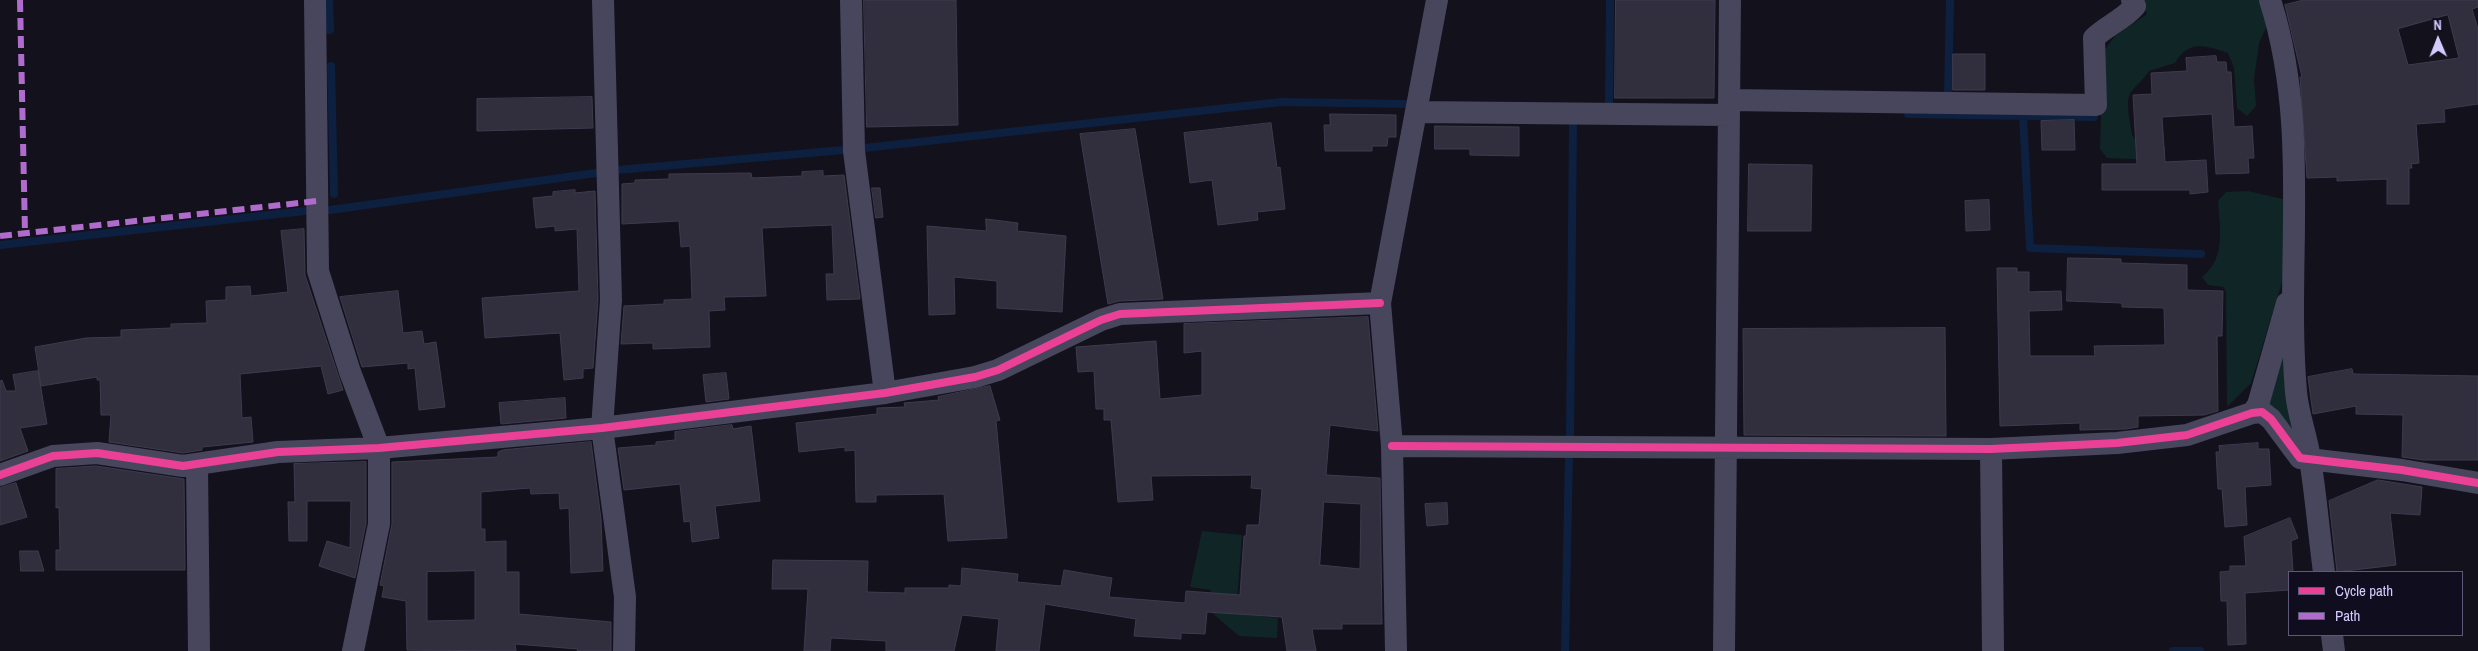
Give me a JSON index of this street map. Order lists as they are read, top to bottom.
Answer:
{
  "legend": ["Cycle path", "Path"],
  "north": "top"
}
